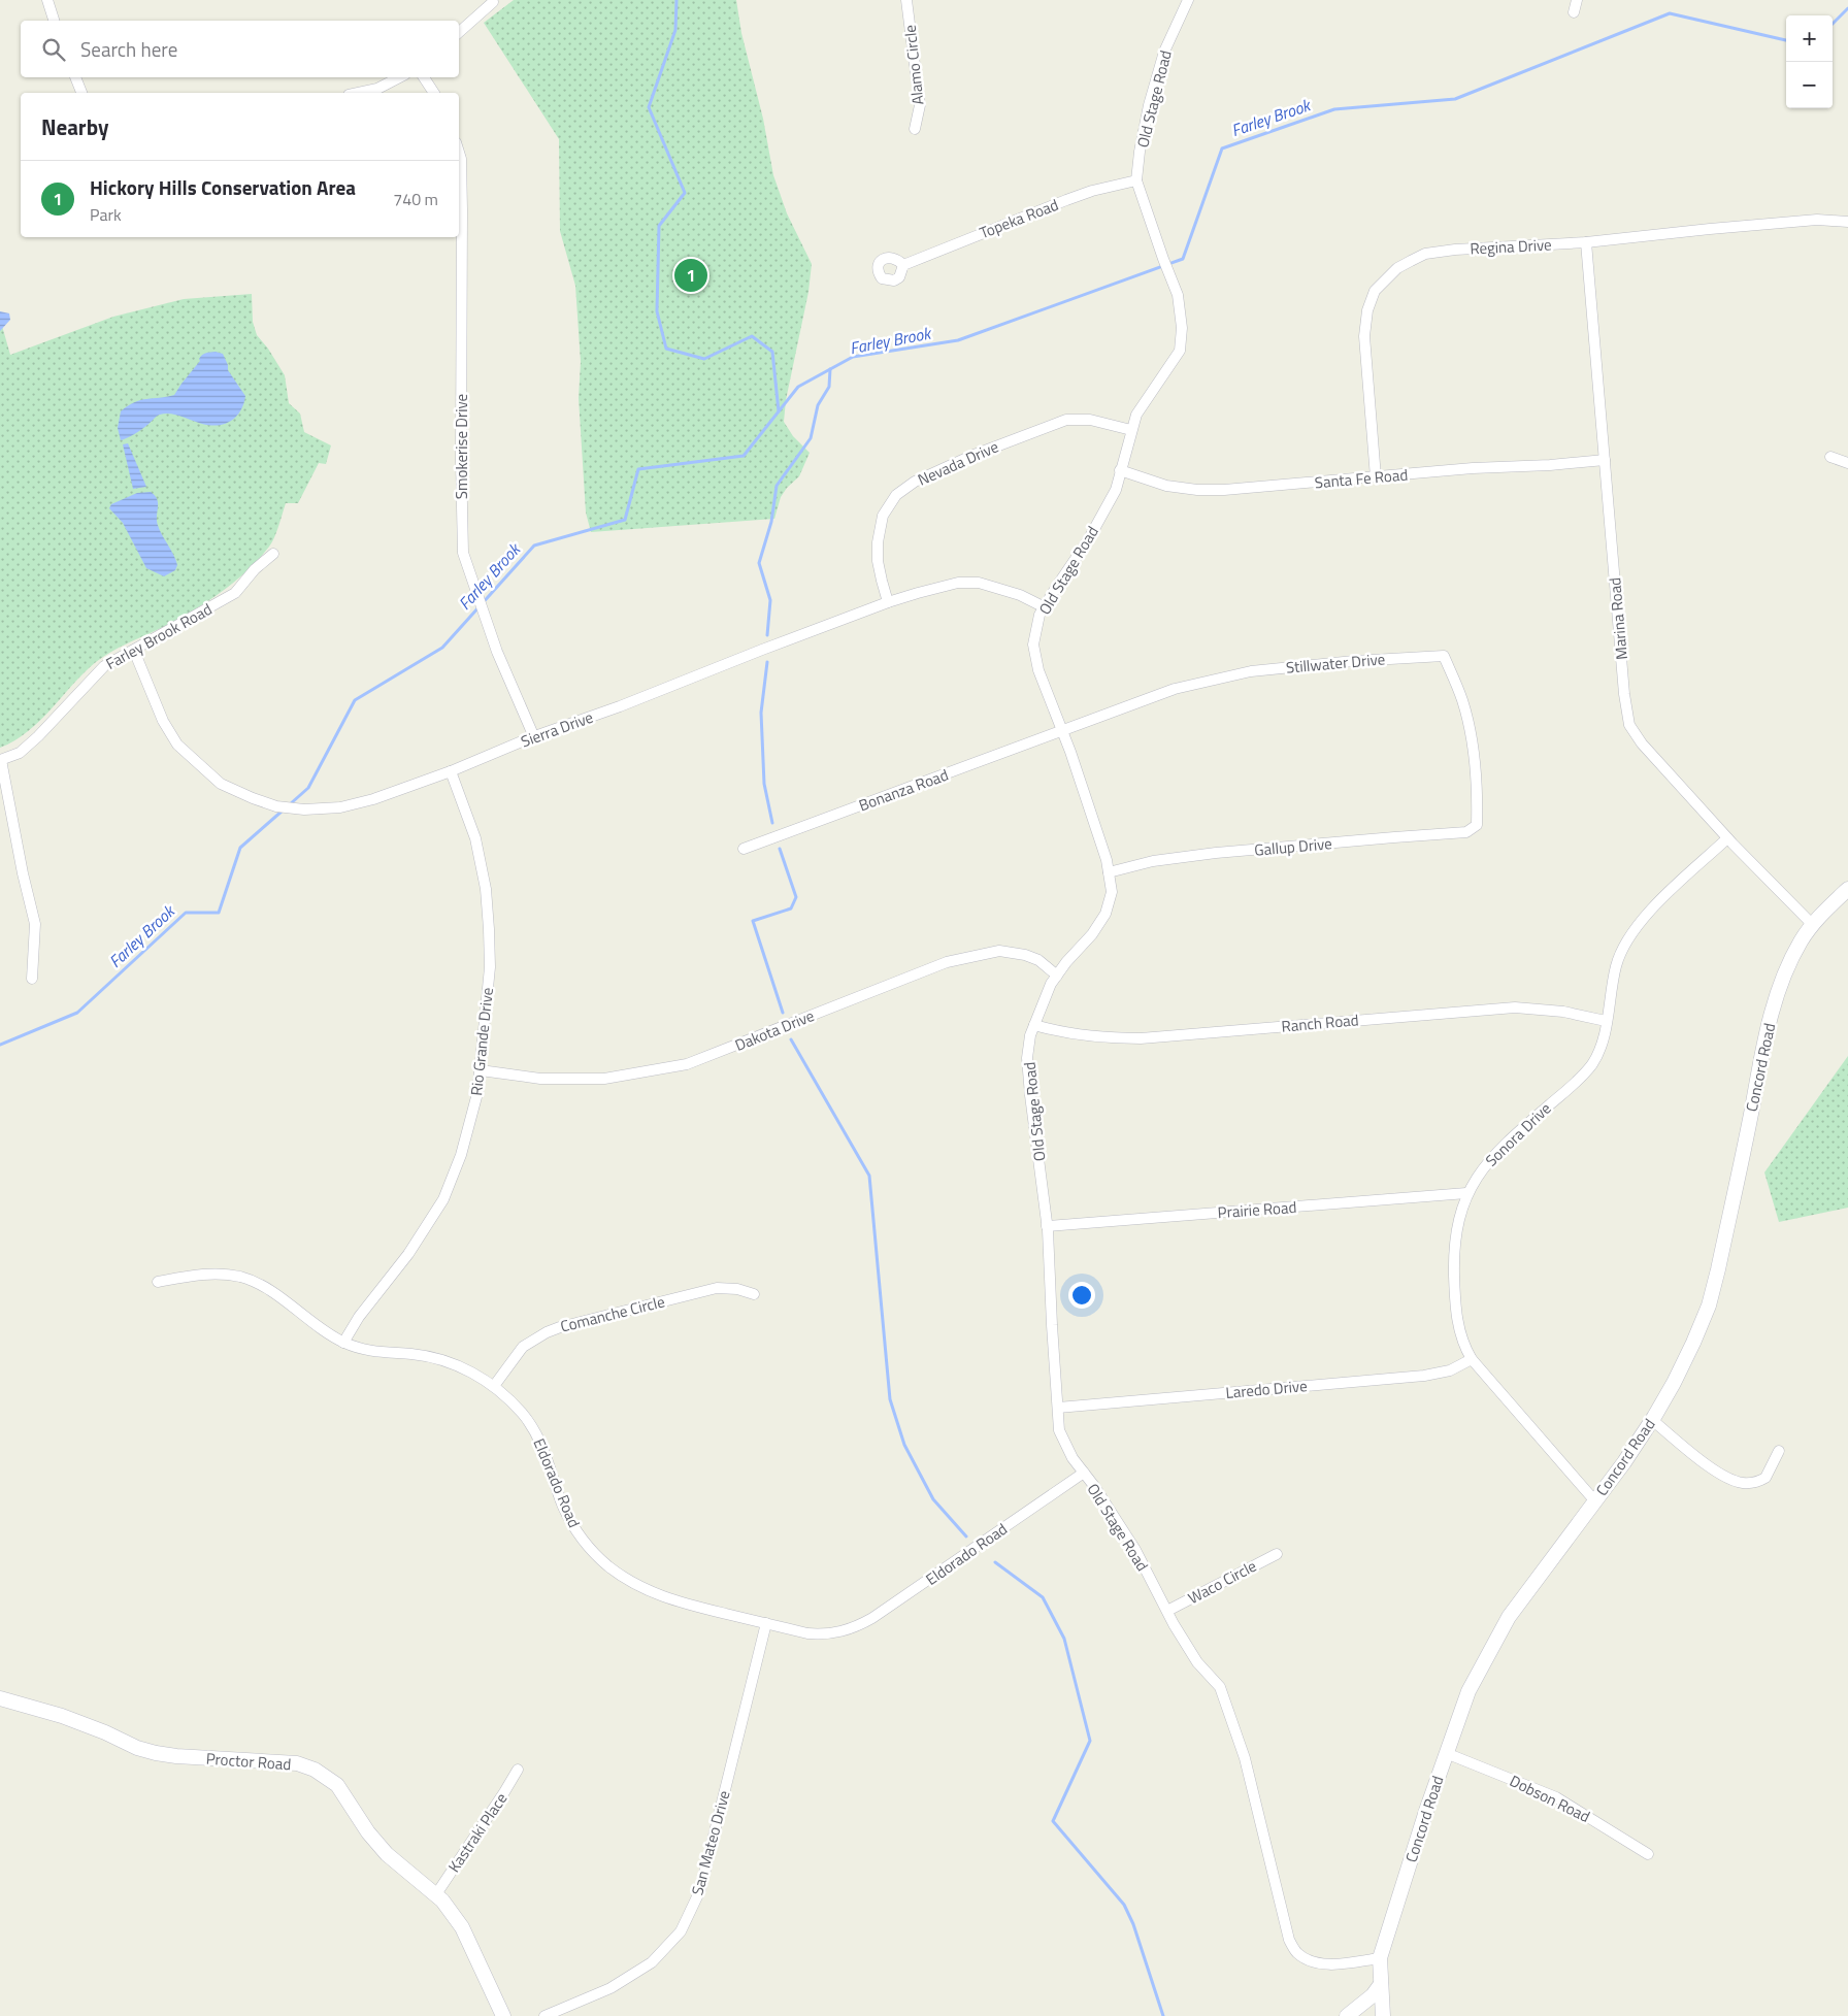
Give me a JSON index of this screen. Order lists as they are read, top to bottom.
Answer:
{
  "streets": {
    "main road": ["Concord Road", "Proctor Road"],
    "street": [
      "Alamo Circle",
      "Old Stage Road",
      "Topeka Road",
      "Regina Drive",
      "Smokerise Drive",
      "Nevada Drive",
      "Santa Fe Road",
      "Marina Road",
      "Farley Brook Road",
      "Stillwater Drive",
      "Sierra Drive",
      "Bonanza Road",
      "Gallup Drive",
      "Ranch Road",
      "Dakota Drive",
      "Rio Grande Drive",
      "Sonora Drive",
      "Prairie Road",
      "Comanche Circle",
      "Laredo Drive",
      "Eldorado Road",
      "Waco Circle",
      "Dobson Road",
      "Kastraki Place",
      "San Mateo Drive"
    ]
  },
  "crossings": [
    ["Old Stage Road", "Topeka Road"],
    ["Old Stage Road", "Nevada Drive"],
    ["Old Stage Road", "Santa Fe Road"],
    ["Old Stage Road", "Stillwater Drive"],
    ["Old Stage Road", "Sierra Drive"],
    ["Old Stage Road", "Bonanza Road"],
    ["Old Stage Road", "Gallup Drive"],
    ["Old Stage Road", "Ranch Road"],
    ["Old Stage Road", "Dakota Drive"],
    ["Old Stage Road", "Concord Road"],
    ["Old Stage Road", "Prairie Road"],
    ["Old Stage Road", "Laredo Drive"],
    ["Old Stage Road", "Eldorado Road"],
    ["Old Stage Road", "Waco Circle"],
    ["Regina Drive", "Santa Fe Road"],
    ["Regina Drive", "Marina Road"],
    ["Smokerise Drive", "Sierra Drive"],
    ["Nevada Drive", "Sierra Drive"],
    ["Santa Fe Road", "Marina Road"],
    ["Marina Road", "Concord Road"],
    ["Marina Road", "Sonora Drive"],
    ["Farley Brook Road", "Sierra Drive"],
    ["Stillwater Drive", "Bonanza Road"],
    ["Stillwater Drive", "Gallup Drive"],
    ["Sierra Drive", "Rio Grande Drive"],
    ["Ranch Road", "Sonora Drive"],
    ["Dakota Drive", "Rio Grande Drive"],
    ["Rio Grande Drive", "Eldorado Road"],
    ["Concord Road", "Sonora Drive"],
    ["Concord Road", "Dobson Road"],
    ["Sonora Drive", "Prairie Road"],
    ["Sonora Drive", "Laredo Drive"],
    ["Comanche Circle", "Eldorado Road"],
    ["Eldorado Road", "San Mateo Drive"],
    ["Proctor Road", "Kastraki Place"]
  ],
  "water": ["Farley Brook"],
  "page": {
    "map_buttons": ["+", "−"],
    "search": "Search here",
    "heading": "Nearby",
    "list": [
      {
        "mark": "1",
        "name": "Hickory Hills Conservation Area",
        "note": "Park",
        "value": "740 m"
      }
    ],
    "pins": "1"
  }
}
